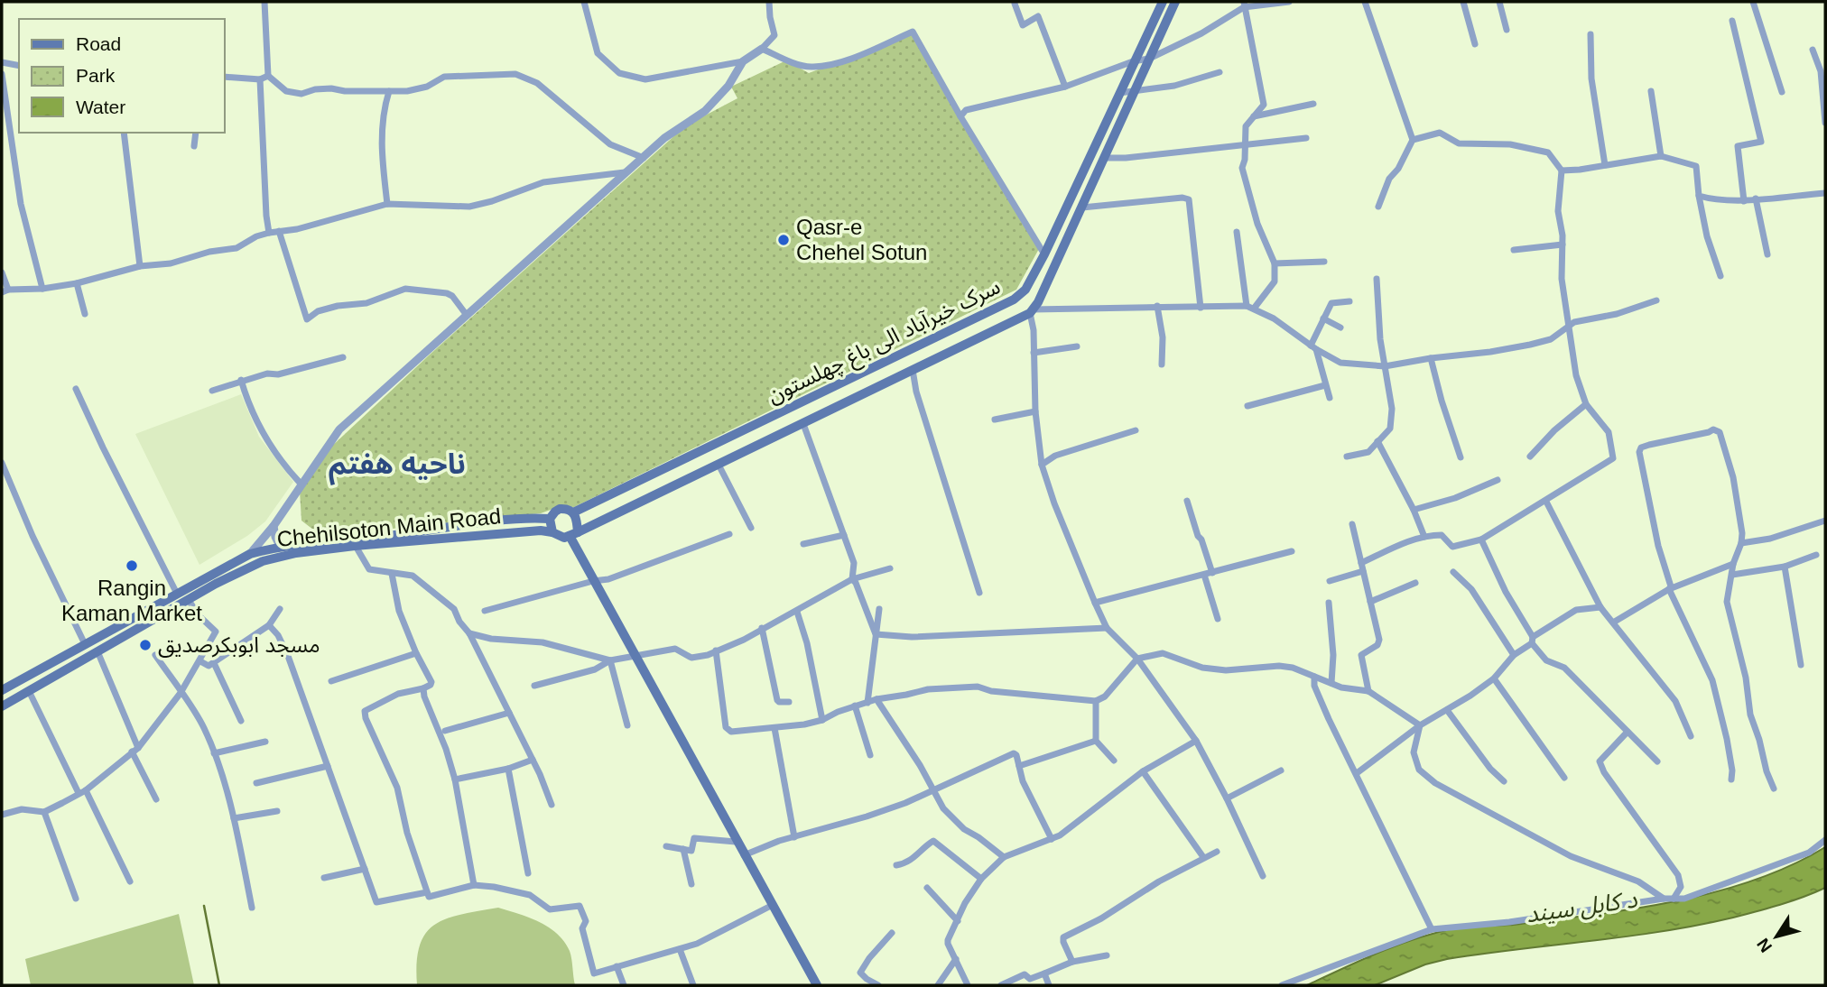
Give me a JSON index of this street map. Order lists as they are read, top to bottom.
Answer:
{
  "streets": {
    "main road": ["سرک خیرآباد الی باغ چهلستون", "Chehilsoton Main Road"]
  },
  "crossings": [
    ["سرک خیرآباد الی باغ چهلستون", "Chehilsoton Main Road"]
  ],
  "districts": ["ناحیه هفتم"],
  "water": ["د کابل سيند"],
  "places": ["Qasr-e Chehel Sotun", "Rangin Kaman Market", "مسجد ابوبکرصدیق"],
  "legend": ["Road", "Park", "Water"],
  "north": "bottom left"
}
